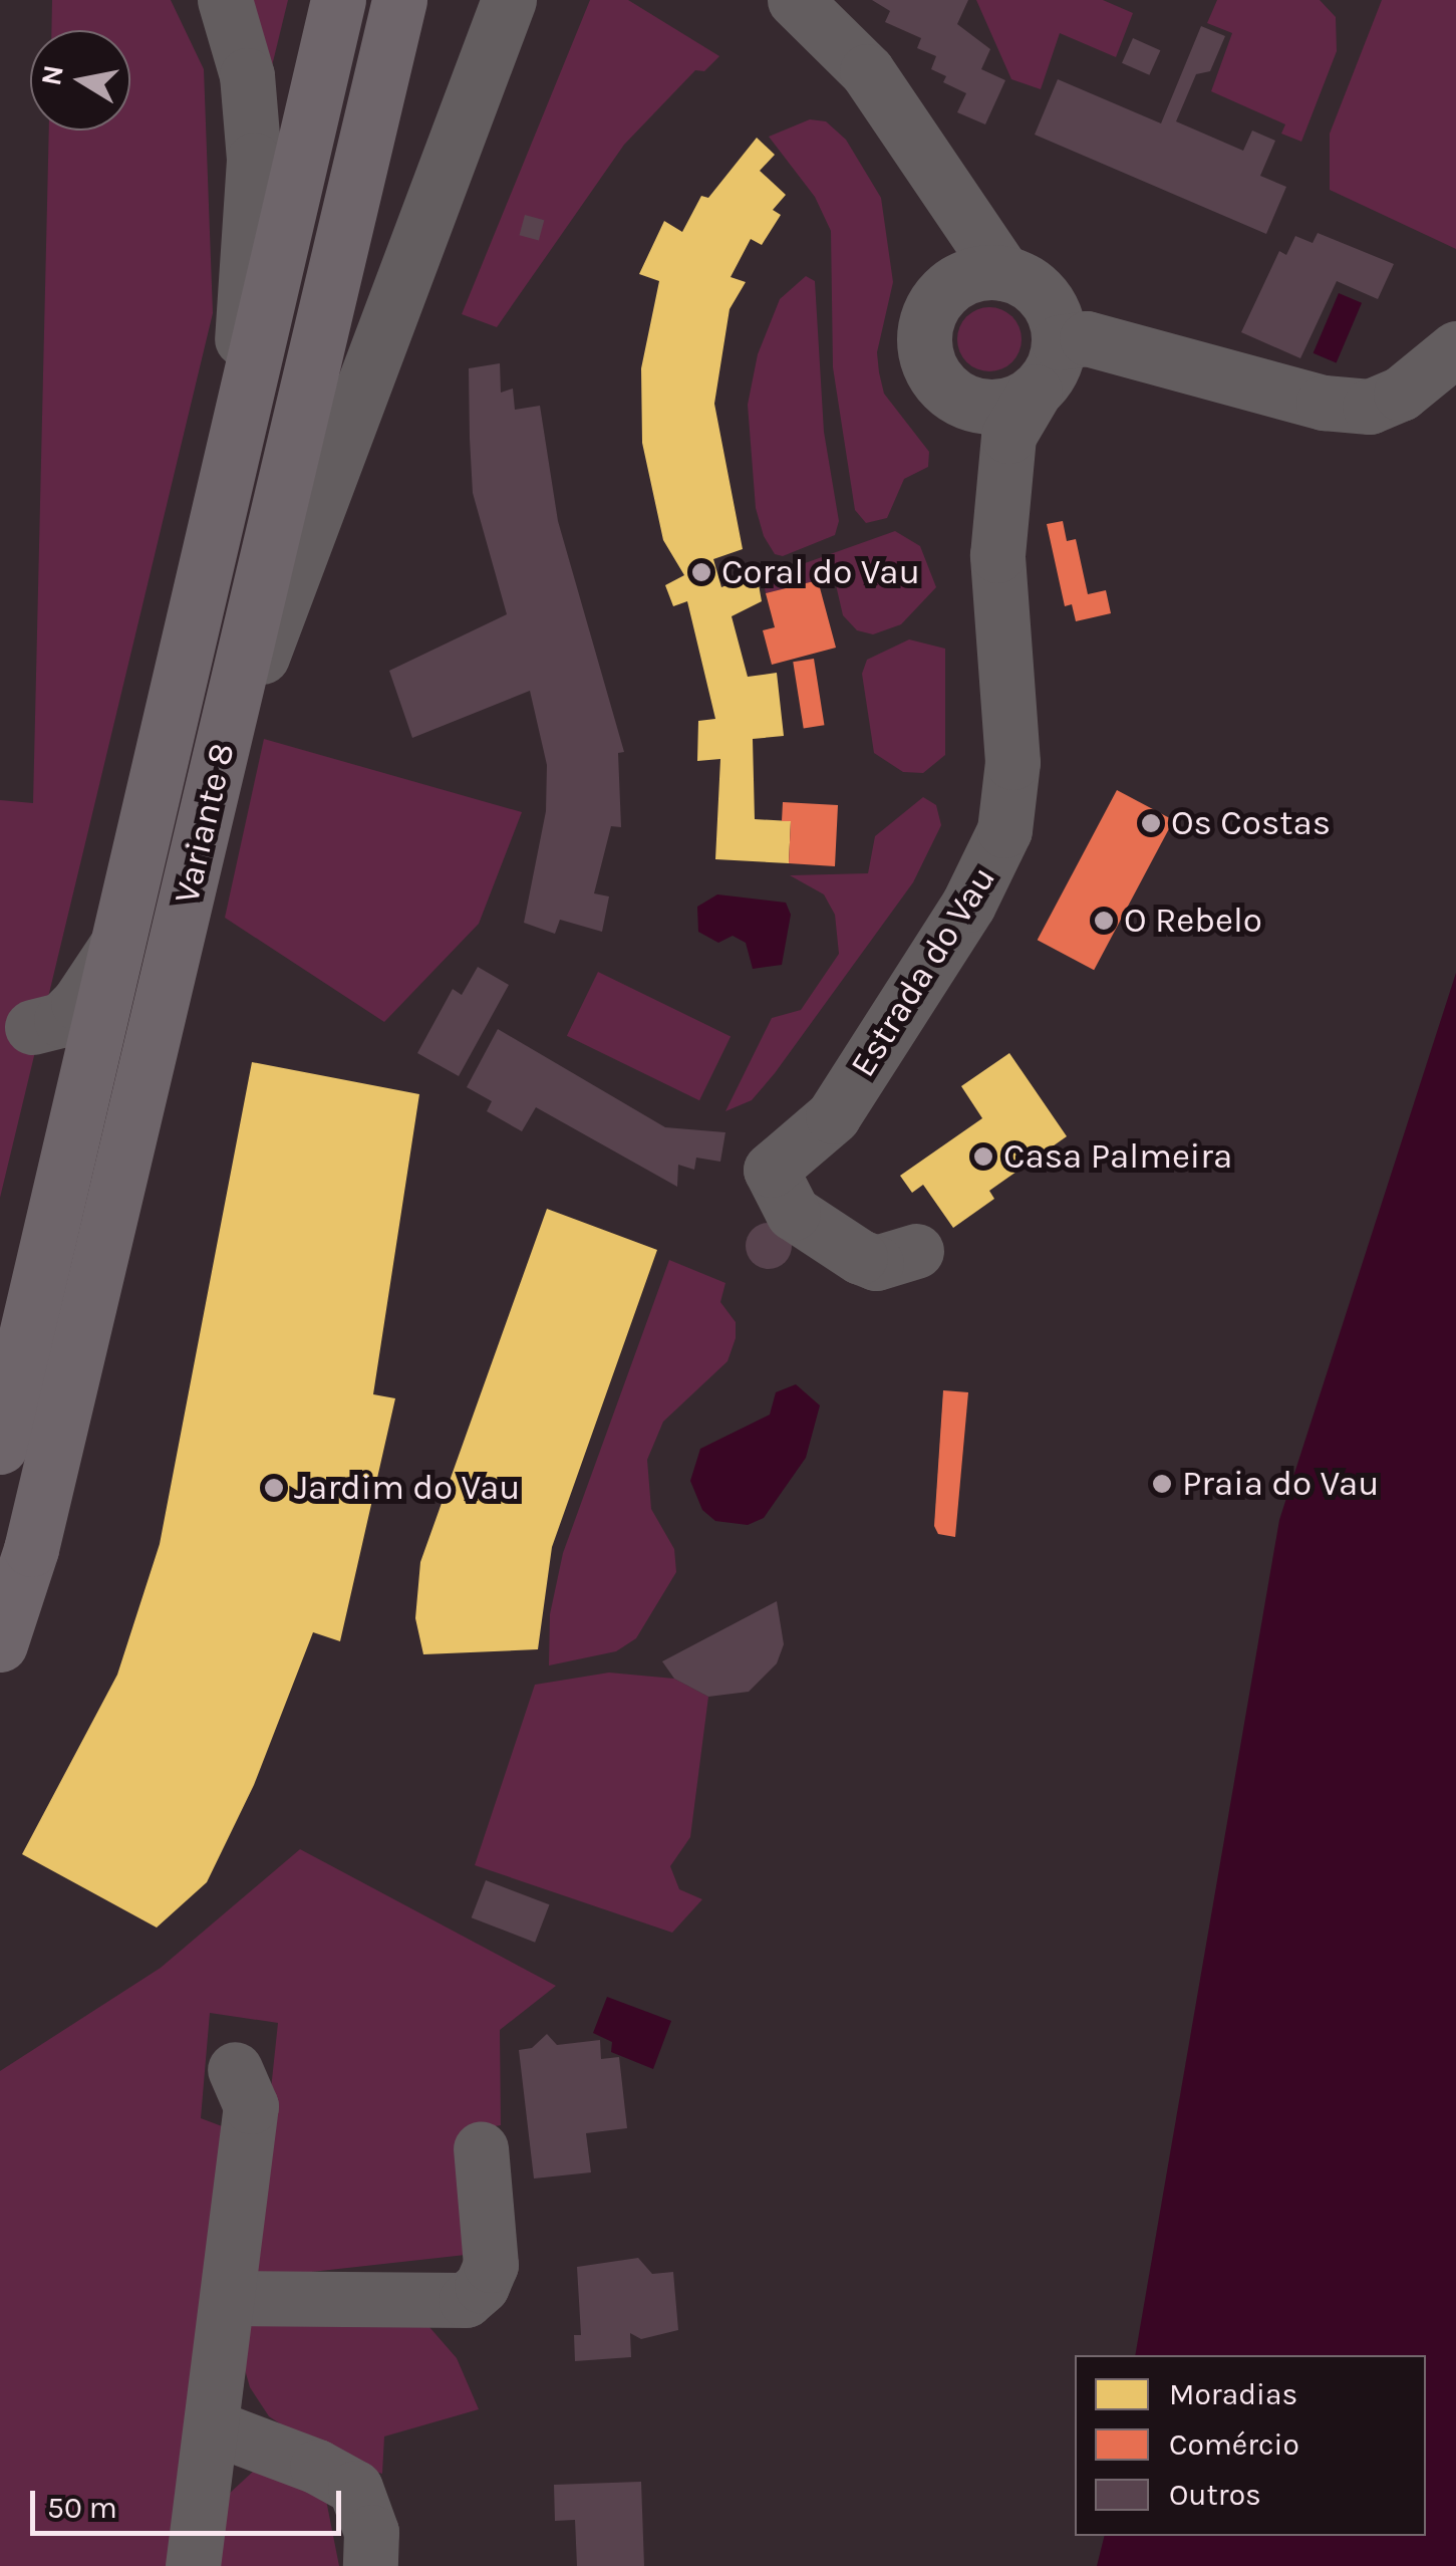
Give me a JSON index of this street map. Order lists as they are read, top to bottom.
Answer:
{
  "streets": {
    "main road": ["Variante 8"],
    "street": ["Estrada do Vau"]
  },
  "places": [
    "Coral do Vau",
    "Os Costas",
    "O Rebelo",
    "Casa Palmeira",
    "Praia do Vau",
    "Jardim do Vau"
  ],
  "legend": ["Moradias", "Comércio", "Outros"],
  "scale_bar": "50 m",
  "north": "left"
}
